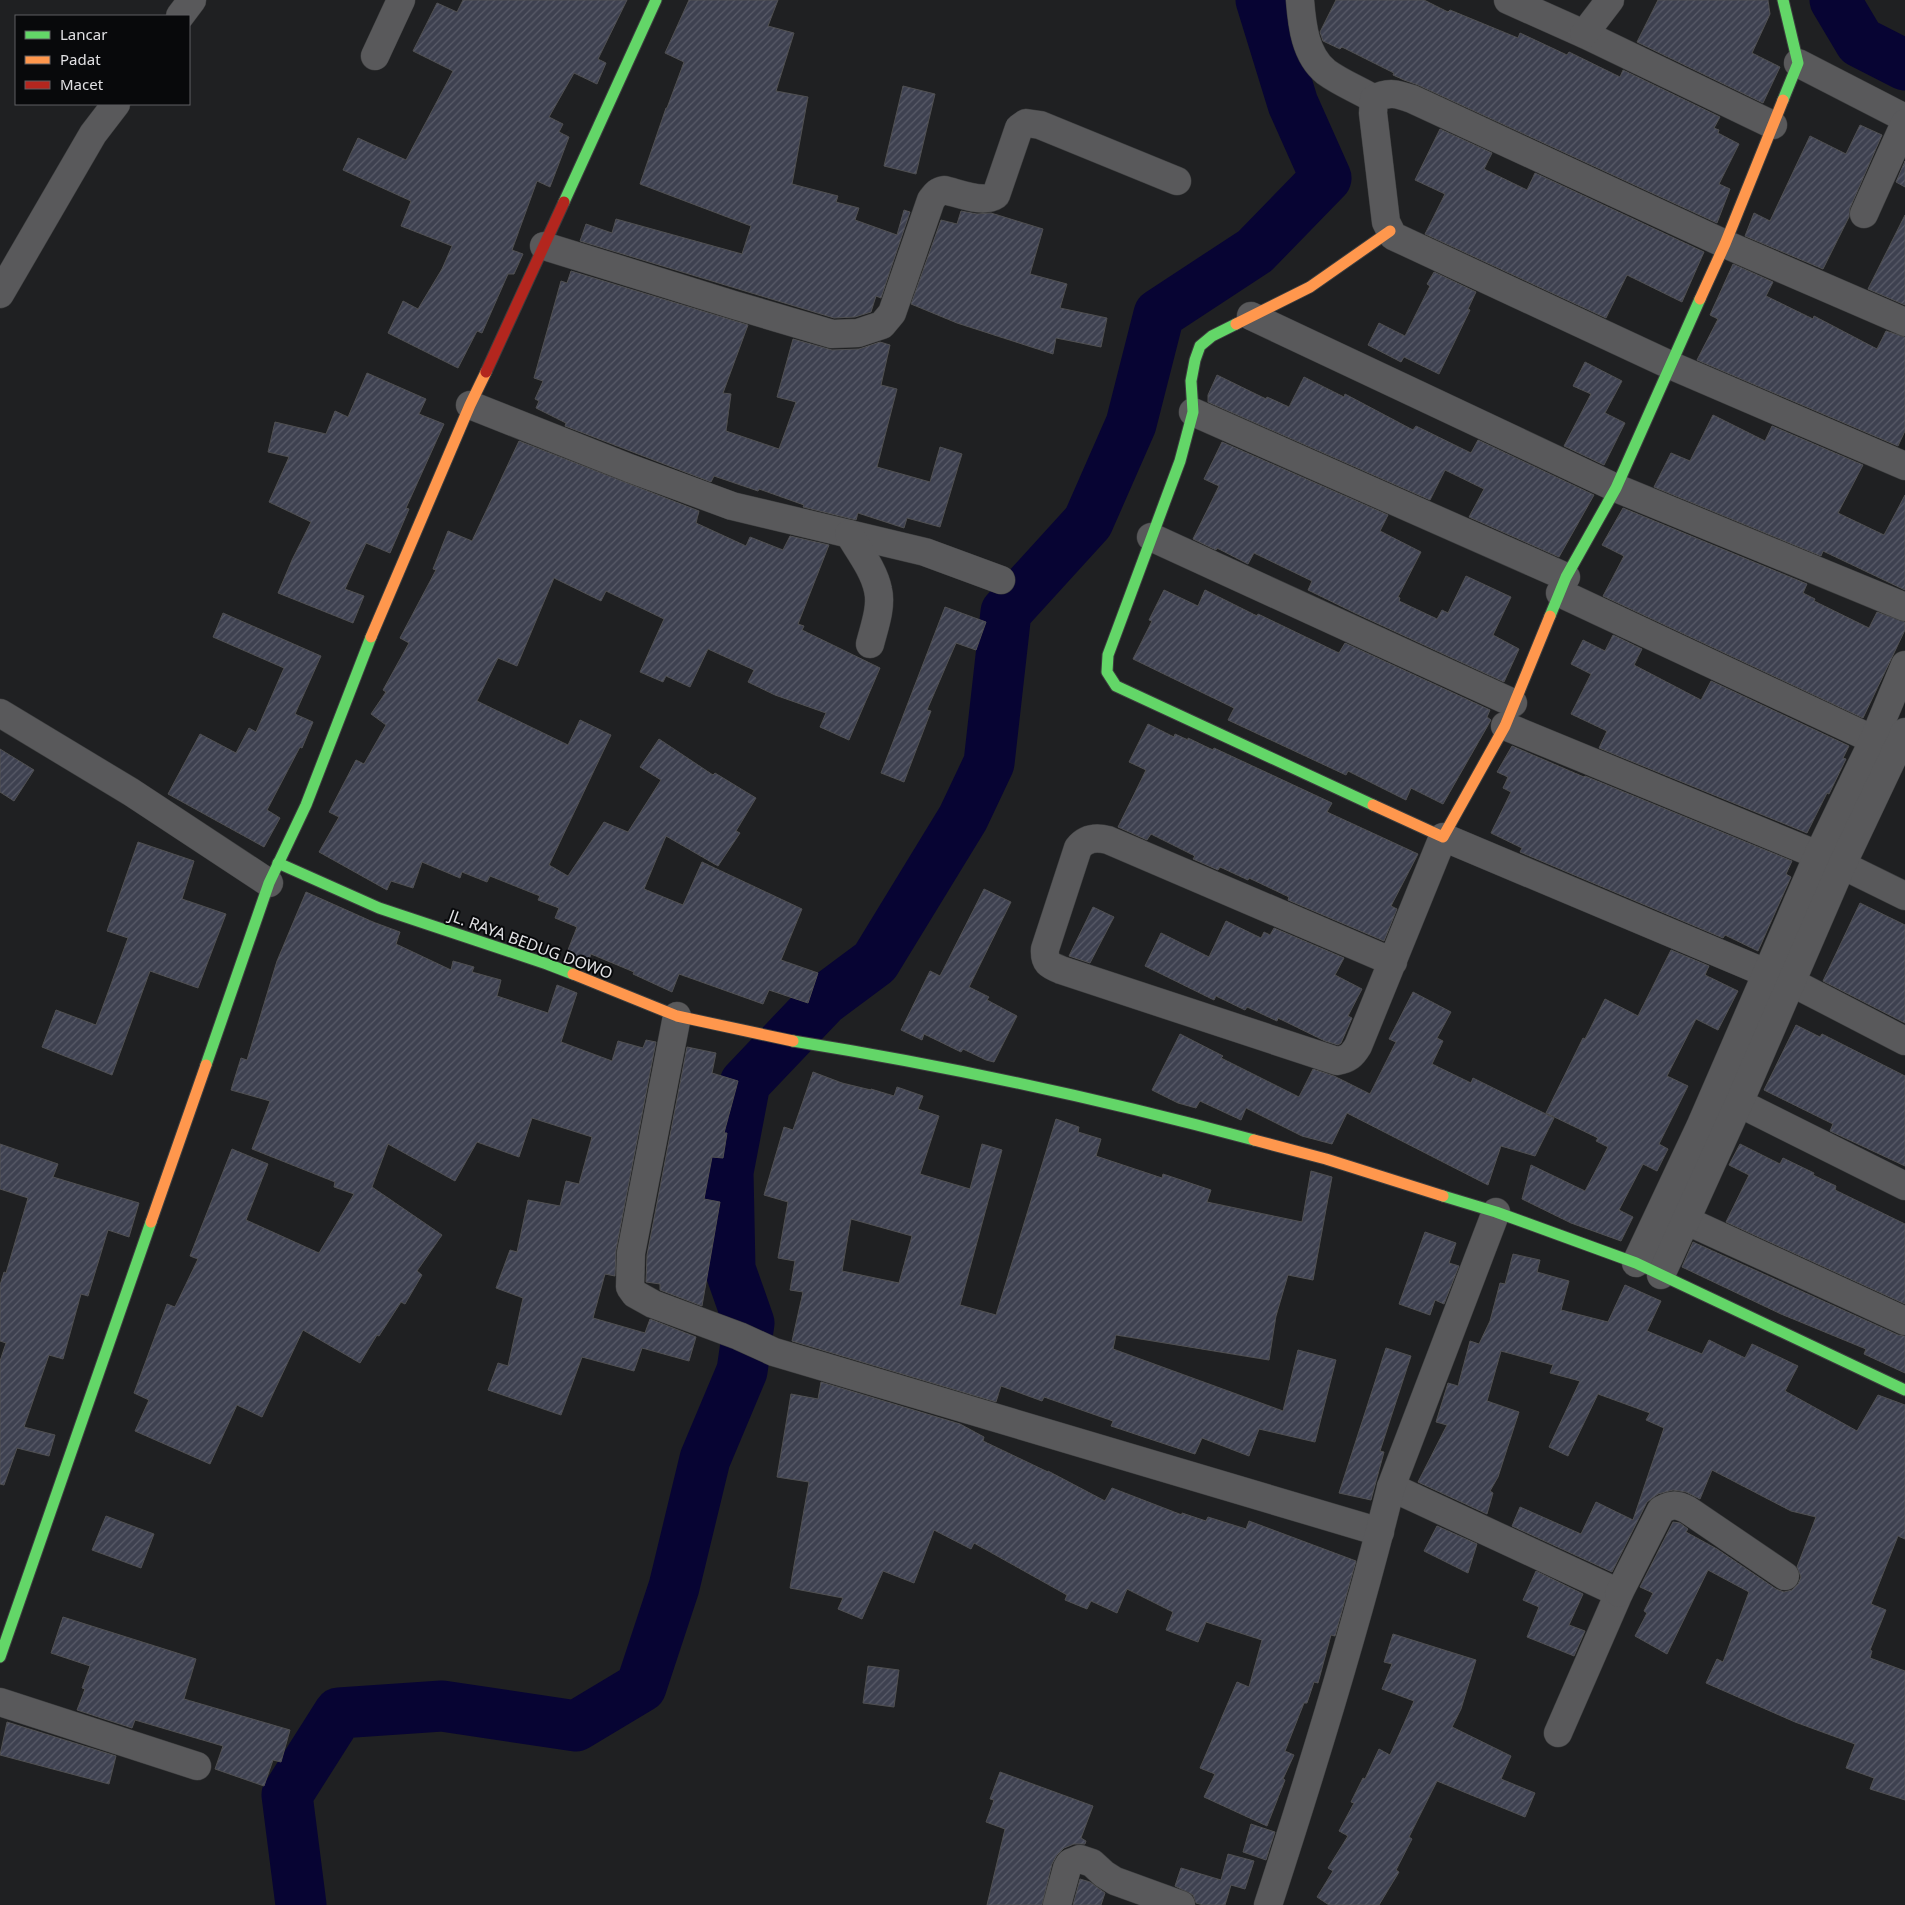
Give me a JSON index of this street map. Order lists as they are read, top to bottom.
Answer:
{
  "streets": {
    "street": ["JL. RAYA BEDUG DOWO"]
  },
  "legend": ["Lancar", "Padat", "Macet"]
}
